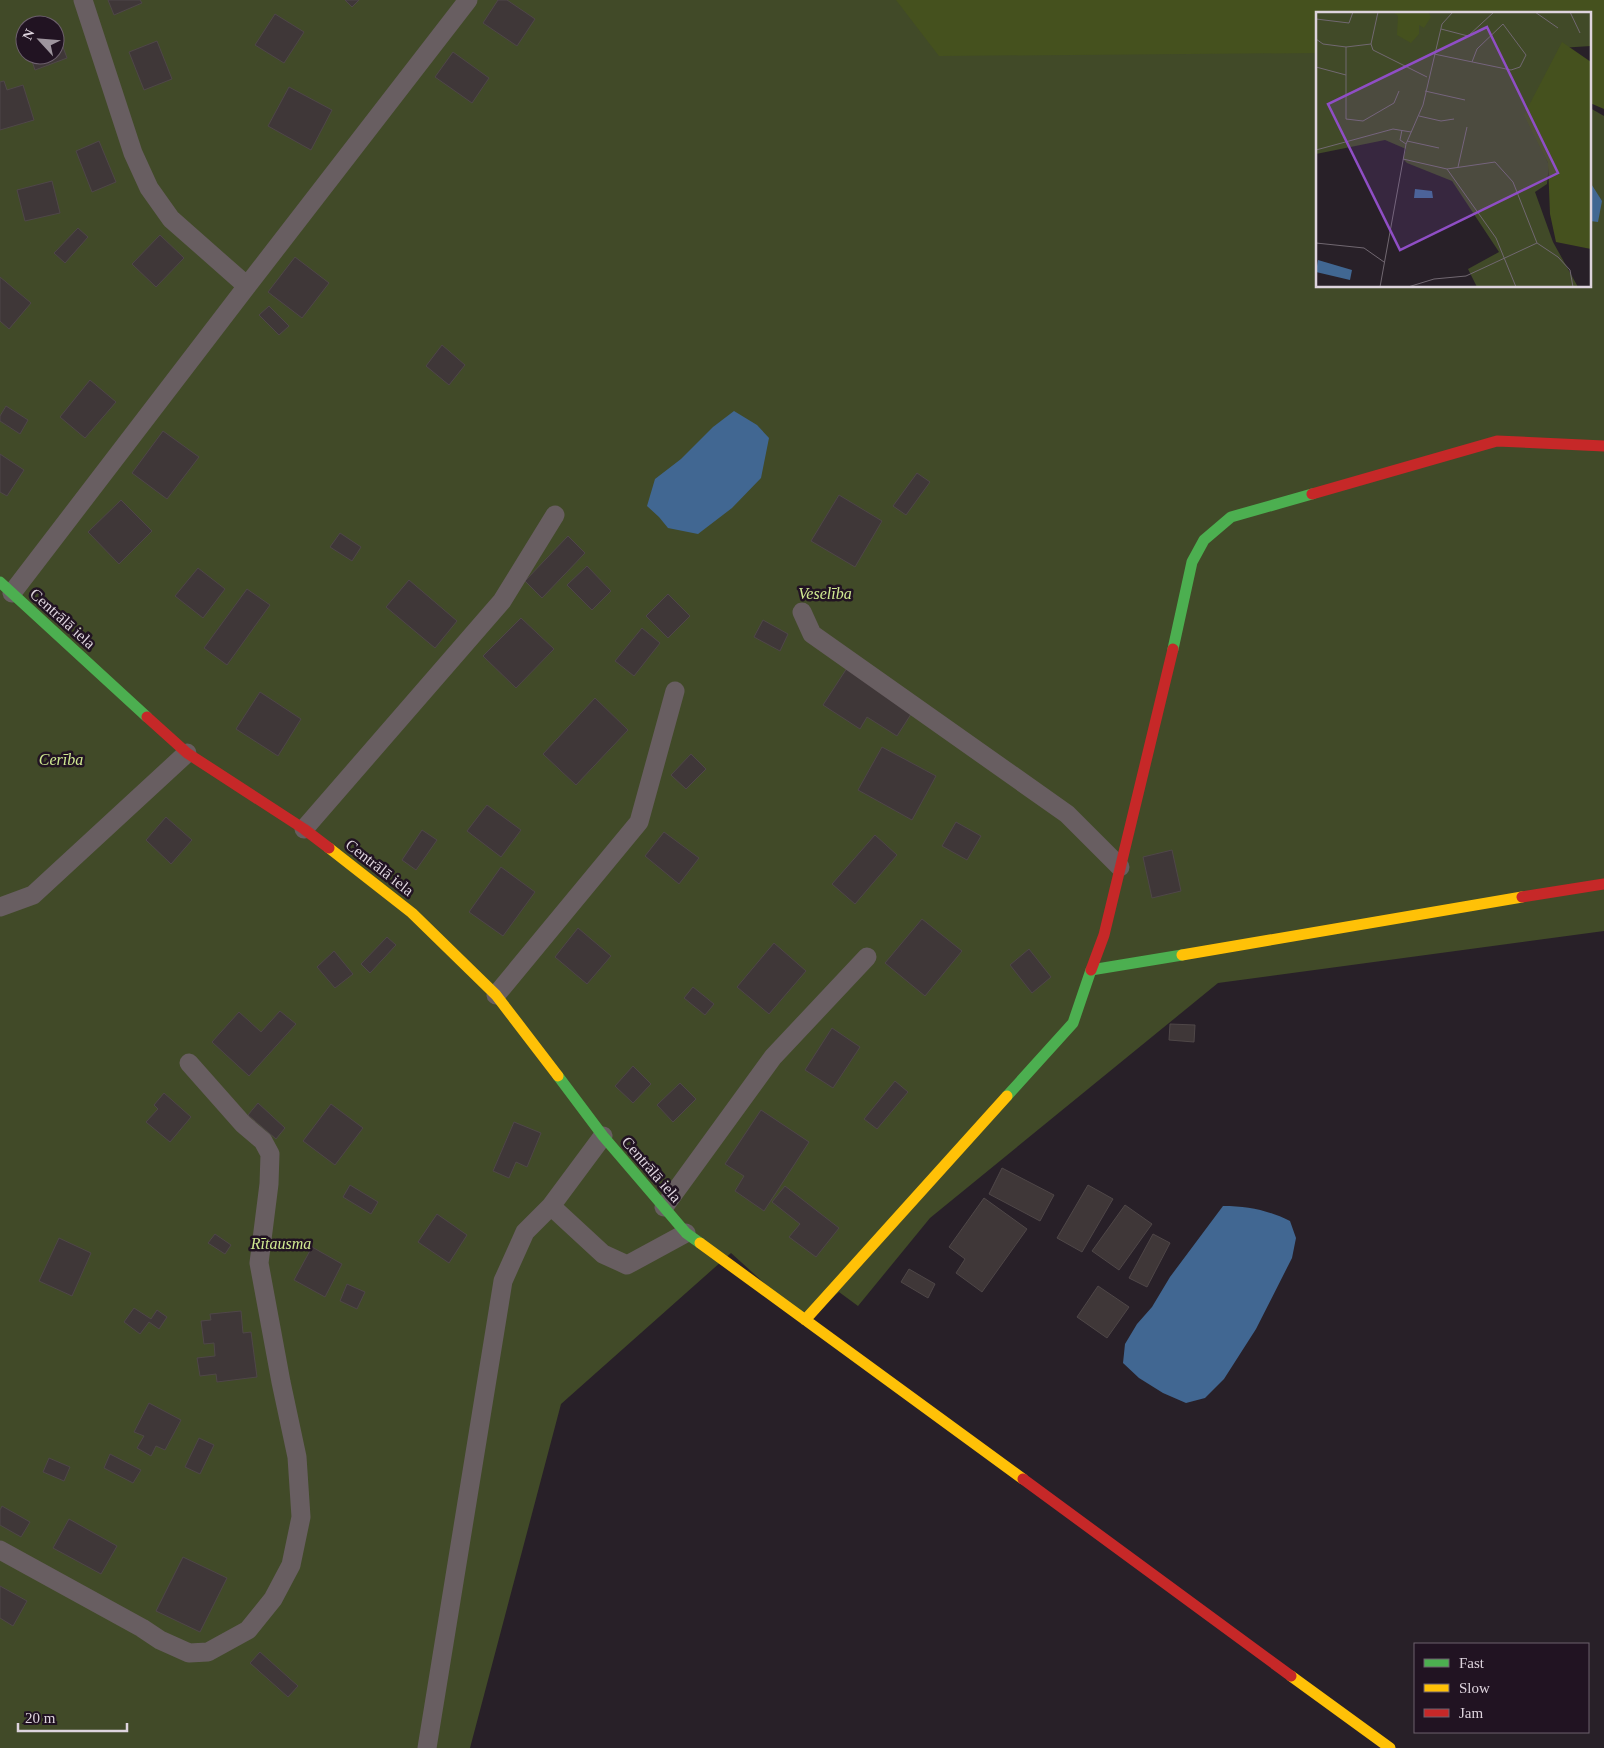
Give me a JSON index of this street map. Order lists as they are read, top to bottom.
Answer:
{
  "streets": {
    "street": ["Centrālā iela"]
  },
  "parks": ["Veselība", "Cerība", "Rītausma"],
  "legend": ["Fast", "Slow", "Jam"],
  "scale_bar": "20 m",
  "north": "top left"
}
